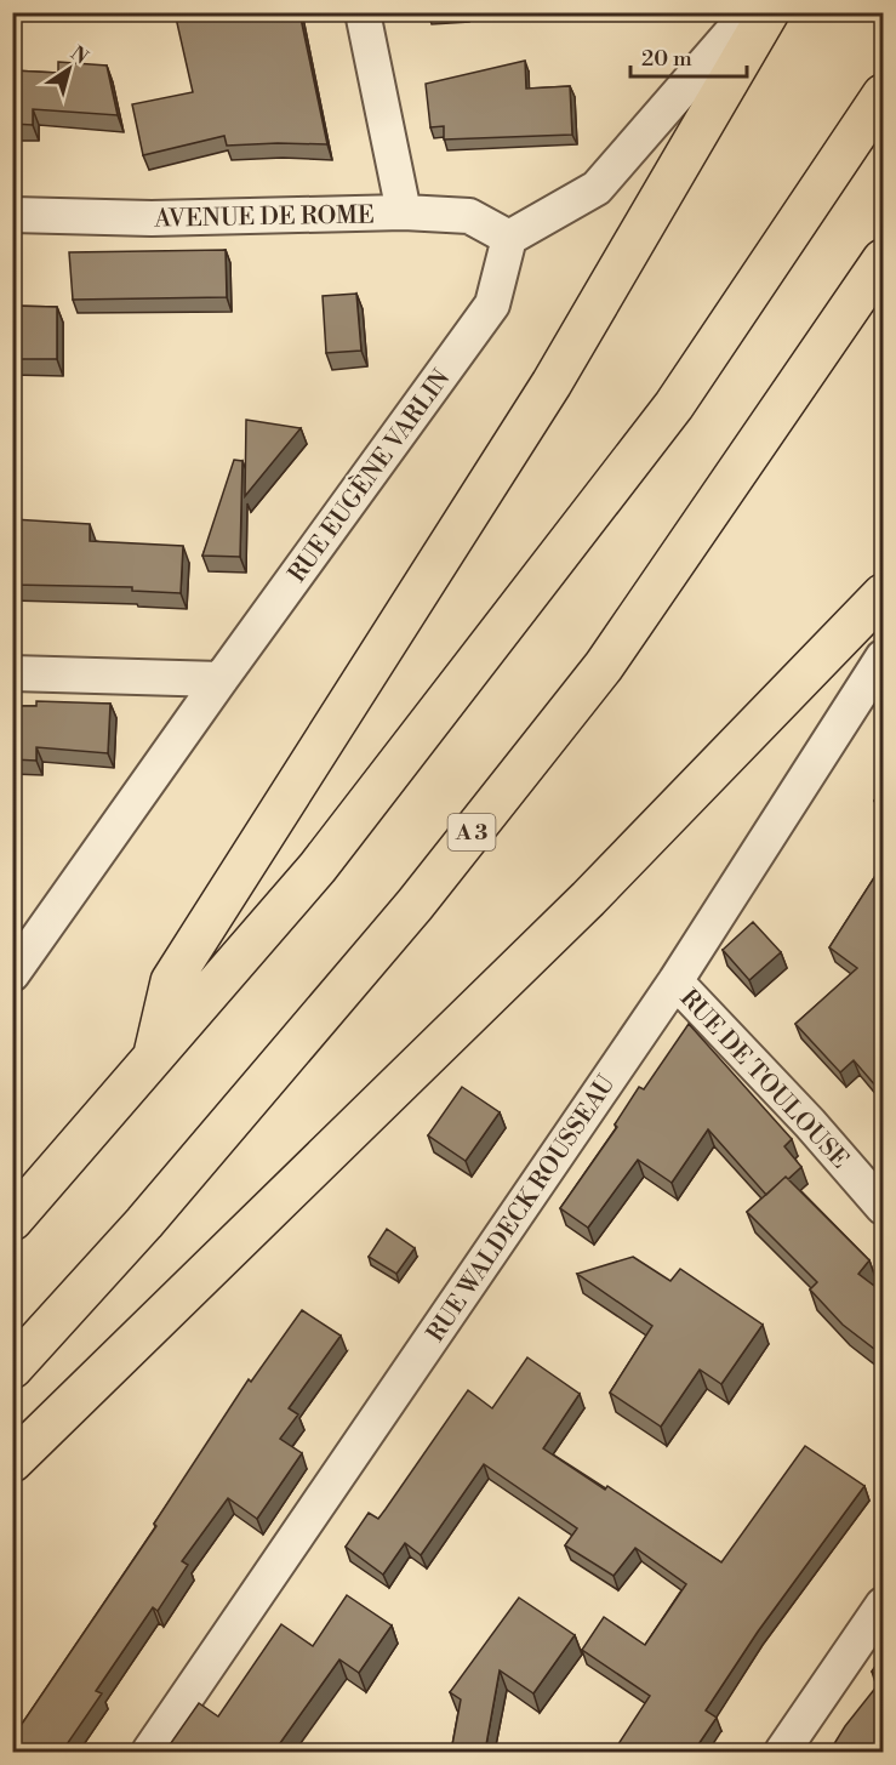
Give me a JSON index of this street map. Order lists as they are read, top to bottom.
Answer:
{
  "streets": {
    "highway": ["A 3"],
    "street": [
      "AVENUE DE ROME",
      "RUE EUGÈNE VARLIN",
      "RUE DE TOULOUSE",
      "RUE WALDECK ROUSSEAU"
    ]
  },
  "crossings": [
    ["AVENUE DE ROME", "RUE EUGÈNE VARLIN"],
    ["RUE DE TOULOUSE", "RUE WALDECK ROUSSEAU"]
  ],
  "scale_bar": "20 m",
  "north": "top right"
}
